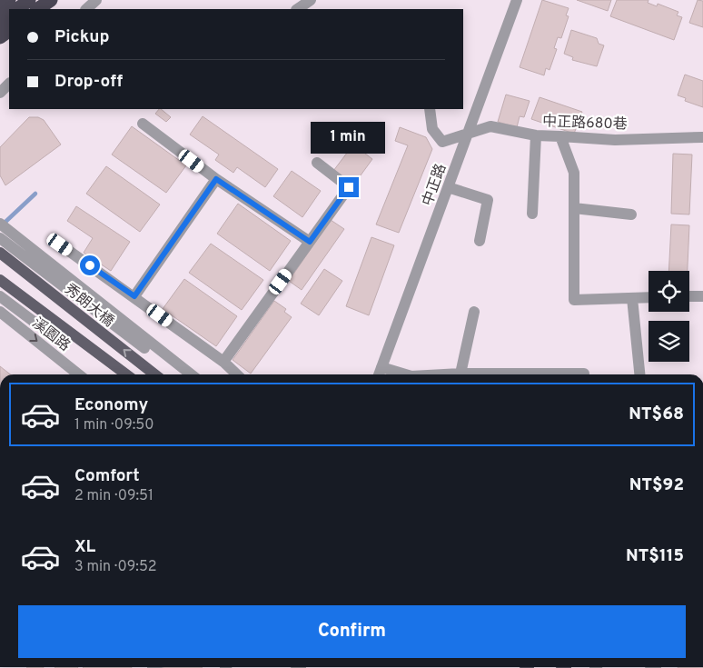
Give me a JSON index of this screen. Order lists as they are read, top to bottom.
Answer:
{
  "streets": {
    "main road": ["秀朗大橋"],
    "street": ["中正路680巷", "中正路", "溪園路"]
  },
  "crossings": [
    ["中正路680巷", "中正路"]
  ],
  "page": {
    "banner": ["Pickup", "Drop-off"],
    "bubble": "1 min",
    "list": [
      {
        "name": "Economy",
        "note": "1 min · 09:50",
        "value": "NT$68"
      },
      {
        "name": "Comfort",
        "note": "2 min · 09:51",
        "value": "NT$92"
      },
      {
        "name": "XL",
        "note": "3 min · 09:52",
        "value": "NT$115"
      }
    ],
    "buttons": "Confirm"
  }
}
